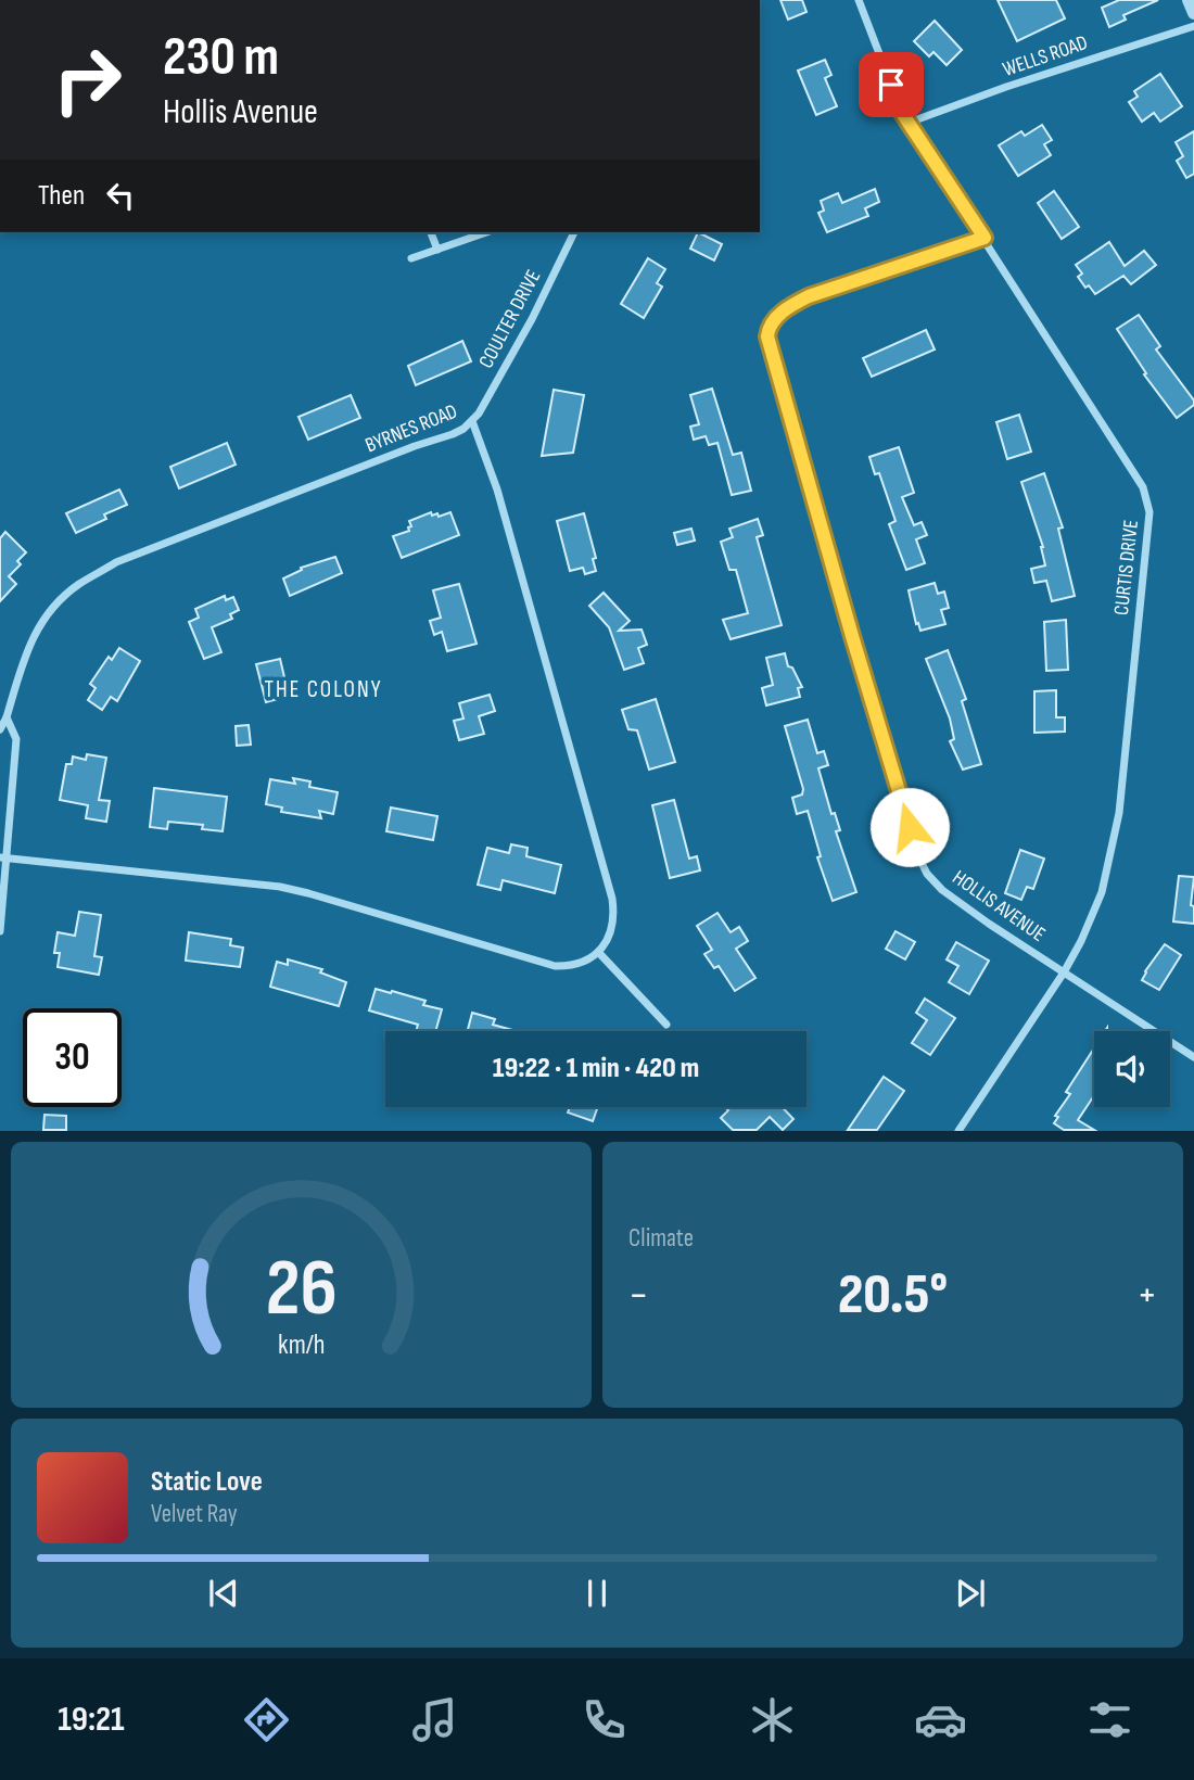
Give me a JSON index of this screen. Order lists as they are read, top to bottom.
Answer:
{
  "streets": {
    "street": [
      "WELLS ROAD",
      "COULTER DRIVE",
      "BYRNES ROAD",
      "CURTIS DRIVE",
      "HOLLIS AVENUE"
    ]
  },
  "crossings": [
    ["WELLS ROAD", "CURTIS DRIVE"],
    ["COULTER DRIVE", "BYRNES ROAD"],
    ["CURTIS DRIVE", "HOLLIS AVENUE"]
  ],
  "districts": ["THE COLONY"],
  "page": {
    "turn": ["230 m", "Hollis Avenue"],
    "then": "Then",
    "limit": "30",
    "trip": "19:22 · 1 min · 420 m",
    "tile": "Climate",
    "heat": ["−", "20.5°", "+"],
    "song": ["Static Love", "Velvet Ray"],
    "tabs": "19:21",
    "gauge": ["26", "km/h"]
  }
}
